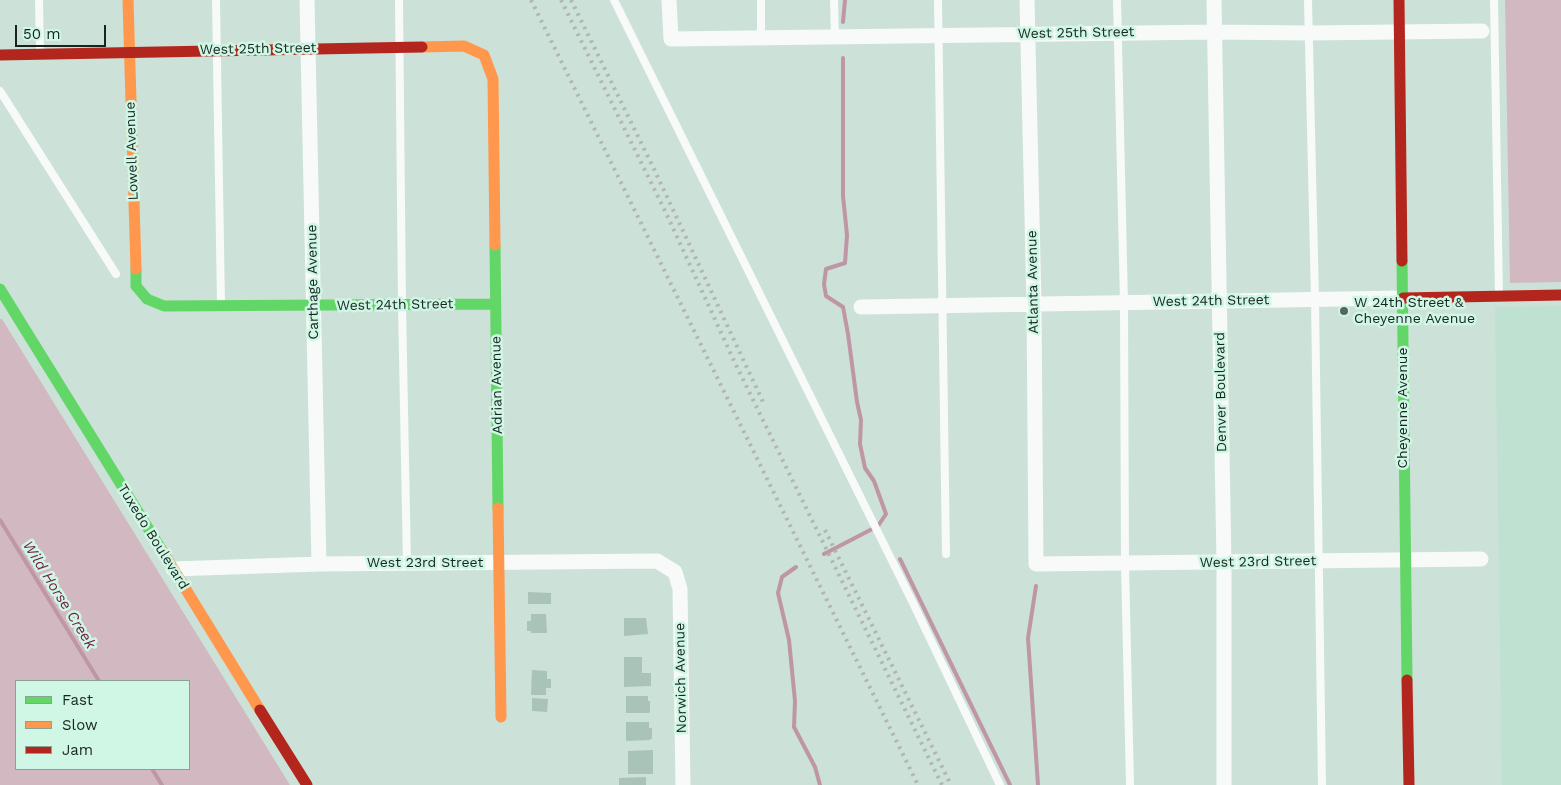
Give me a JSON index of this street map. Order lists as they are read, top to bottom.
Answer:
{
  "streets": {
    "street": [
      "West 25th Street",
      "Lowell Avenue",
      "Carthage Avenue",
      "Atlanta Avenue",
      "West 24th Street",
      "Adrian Avenue",
      "Denver Boulevard",
      "Cheyenne Avenue",
      "Tuxedo Boulevard",
      "West 23rd Street",
      "Norwich Avenue"
    ]
  },
  "crossings": [
    ["West 25th Street", "Lowell Avenue"],
    ["West 25th Street", "Carthage Avenue"],
    ["West 25th Street", "Atlanta Avenue"],
    ["West 25th Street", "Adrian Avenue"],
    ["West 25th Street", "Denver Boulevard"],
    ["West 25th Street", "Cheyenne Avenue"],
    ["Lowell Avenue", "West 24th Street"],
    ["Carthage Avenue", "West 24th Street"],
    ["Carthage Avenue", "West 23rd Street"],
    ["Atlanta Avenue", "West 24th Street"],
    ["Atlanta Avenue", "West 23rd Street"],
    ["West 24th Street", "Adrian Avenue"],
    ["West 24th Street", "Denver Boulevard"],
    ["West 24th Street", "Cheyenne Avenue"],
    ["Adrian Avenue", "West 23rd Street"],
    ["Denver Boulevard", "West 23rd Street"],
    ["Cheyenne Avenue", "West 23rd Street"],
    ["Tuxedo Boulevard", "West 23rd Street"],
    ["West 23rd Street", "Norwich Avenue"]
  ],
  "water": ["Wild Horse Creek"],
  "places": ["W 24th Street & Cheyenne Avenue"],
  "legend": ["Fast", "Slow", "Jam"],
  "scale_bar": "50 m"
}
